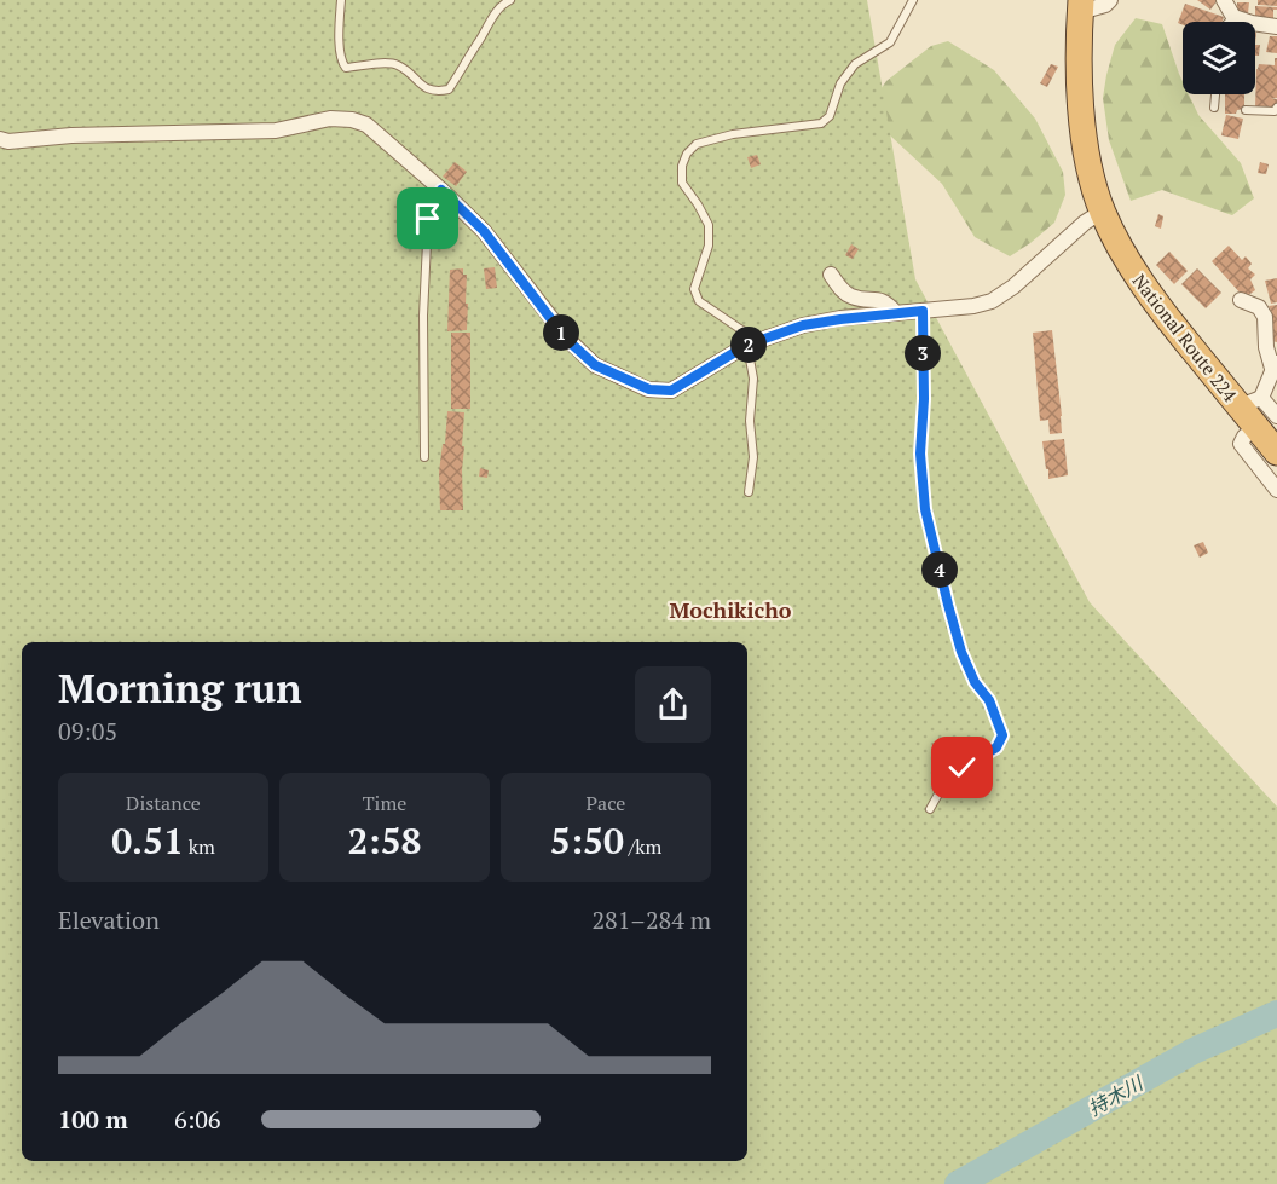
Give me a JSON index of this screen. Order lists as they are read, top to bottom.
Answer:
{
  "streets": {
    "highway": ["National Route 224"]
  },
  "districts": ["Mochikicho"],
  "water": ["持木川"],
  "page": {
    "pins": [
      "1",
      "2",
      "3",
      "4"
    ],
    "heading": ["Morning run", "09:05"],
    "stats": [
      ["Distance", "0.51 km"],
      ["Time", "2:58"],
      ["Pace", "5:50 /km"]
    ],
    "chart": ["Elevation", "281–284 m"],
    "list": [
      {
        "name": "100 m",
        "note": "6:06"
      }
    ]
  }
}
